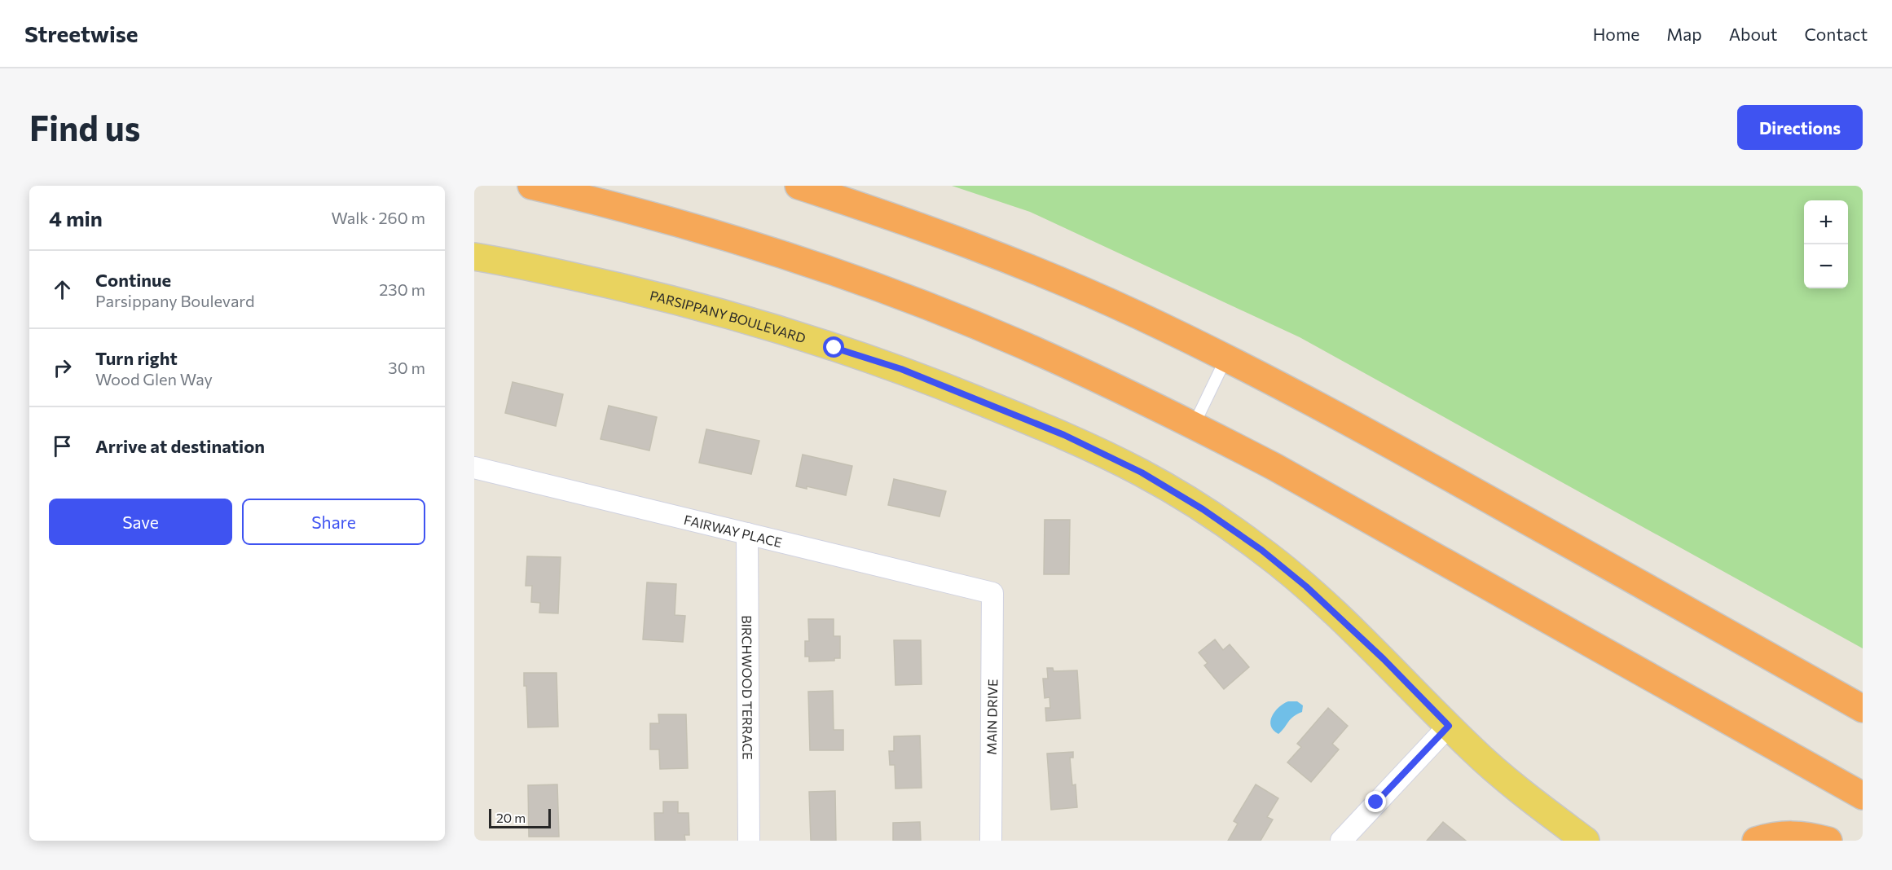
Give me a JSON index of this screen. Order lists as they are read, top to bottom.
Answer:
{
  "streets": {
    "main road": ["PARSIPPANY BOULEVARD"],
    "street": ["FAIRWAY PLACE", "BIRCHWOOD TERRACE", "MAIN DRIVE"]
  },
  "crossings": [
    ["FAIRWAY PLACE", "BIRCHWOOD TERRACE"],
    ["FAIRWAY PLACE", "MAIN DRIVE"]
  ],
  "scale_bar": "20 m",
  "page": {
    "header": "Streetwise",
    "nav": [
      "Home",
      "Map",
      "About",
      "Contact"
    ],
    "buttons": [
      "Directions",
      ["Save", "Share"]
    ],
    "title": "Find us",
    "heading": ["4 min", "Walk · 260 m"],
    "map_buttons": ["+", "−"],
    "list": [
      ["Continue", "Parsippany Boulevard", "230 m"],
      ["Turn right", "Wood Glen Way", "30 m"],
      "Arrive at destination"
    ],
    "scale": "20 m"
  }
}
